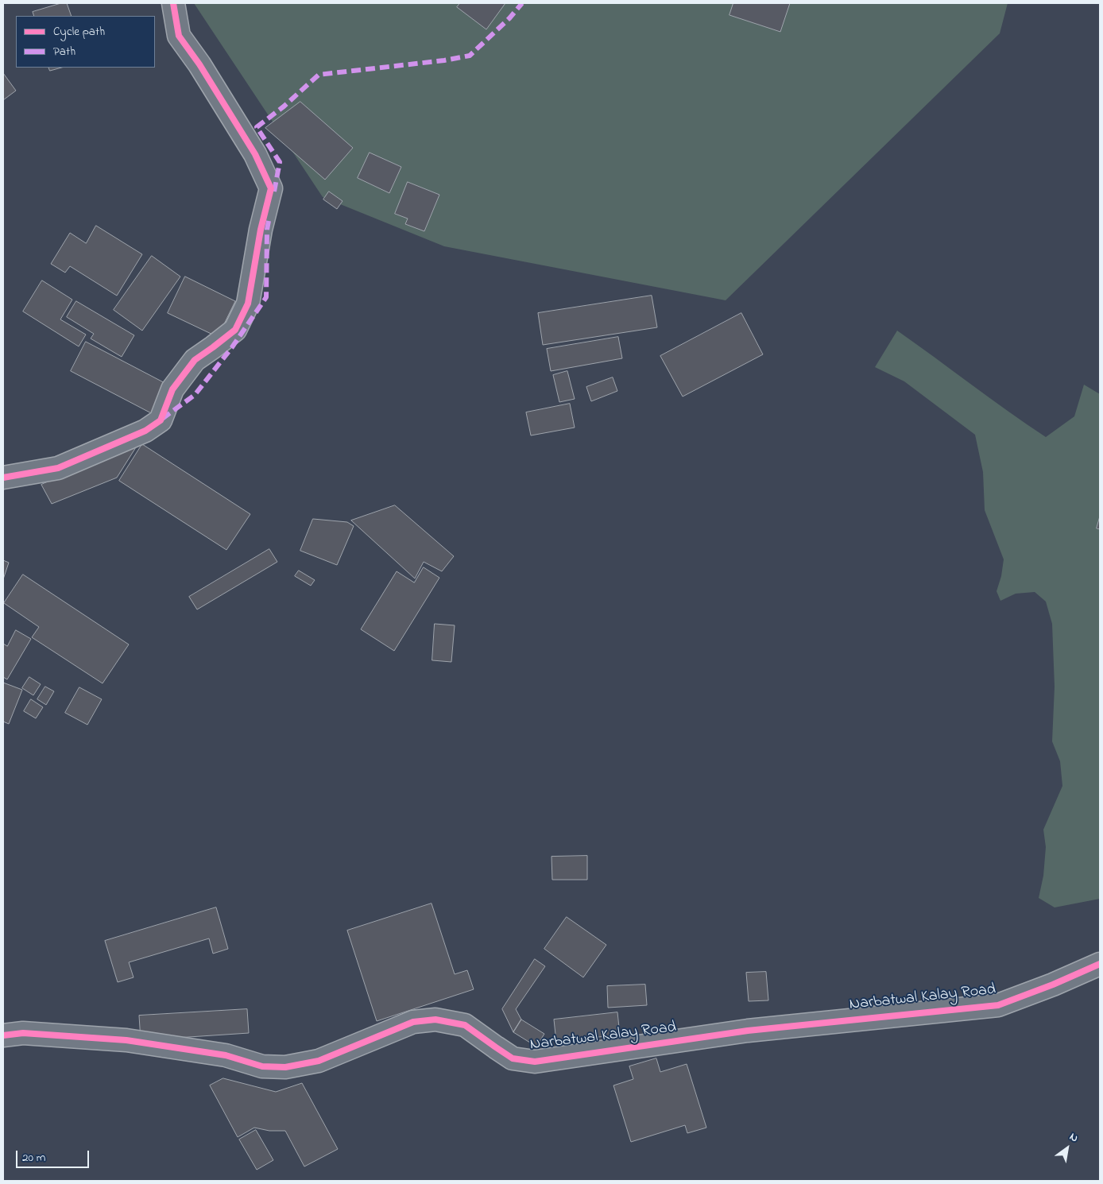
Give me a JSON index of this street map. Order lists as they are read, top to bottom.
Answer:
{
  "streets": {
    "street": ["Narbatwal Kalay Road"]
  },
  "legend": ["Cycle path", "Path"],
  "scale_bar": "20 m",
  "north": "top right"
}
